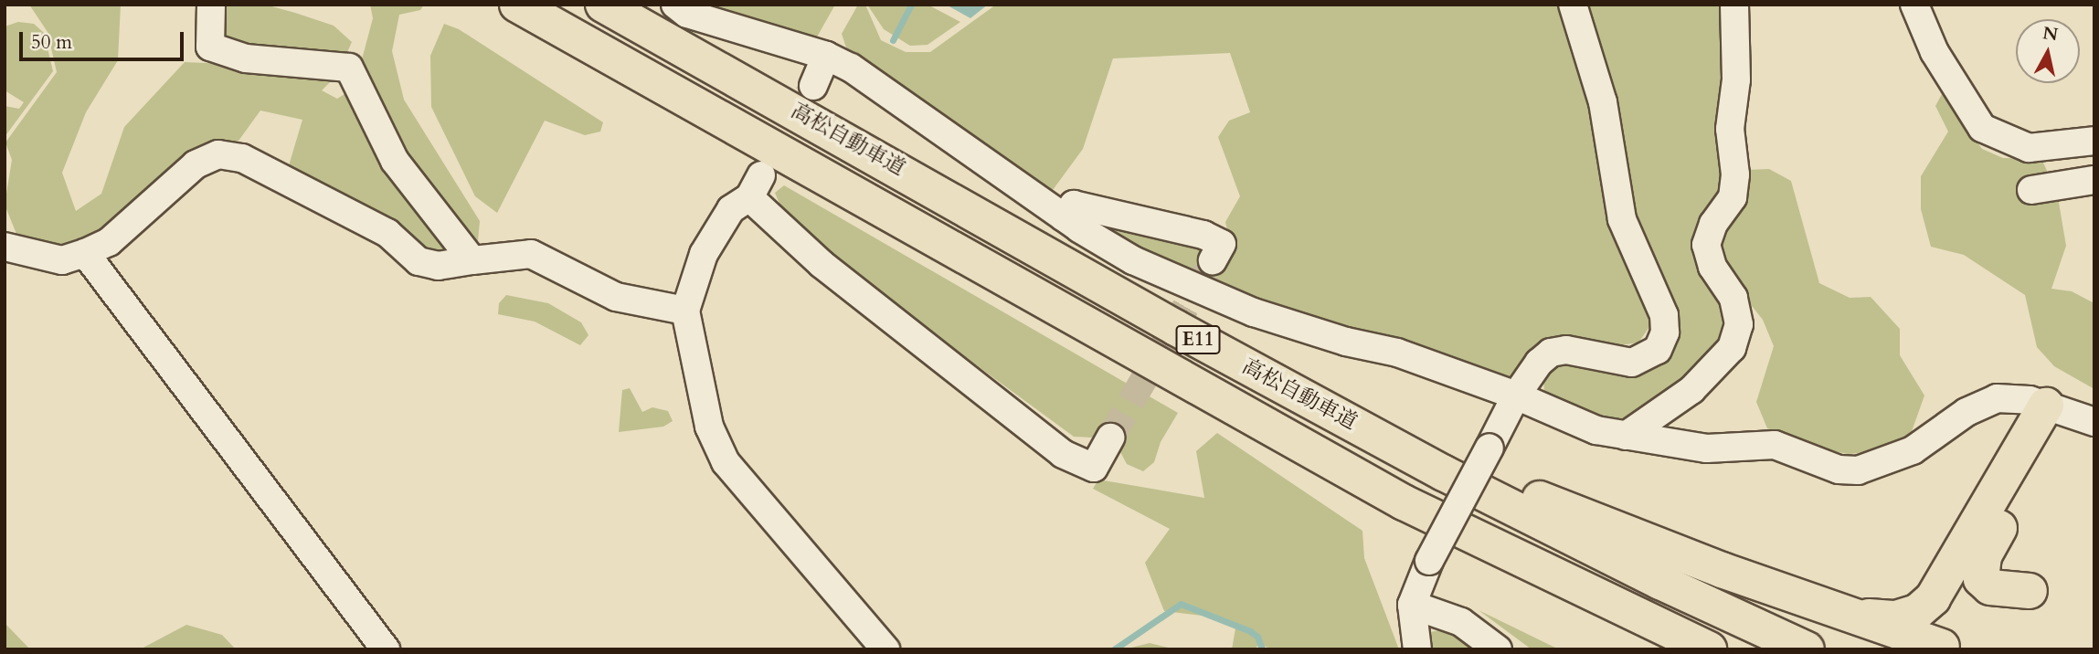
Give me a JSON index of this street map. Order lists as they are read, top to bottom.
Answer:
{
  "streets": {
    "highway": ["高松自動車道", "E11"]
  },
  "scale_bar": "50 m",
  "north": "top"
}
